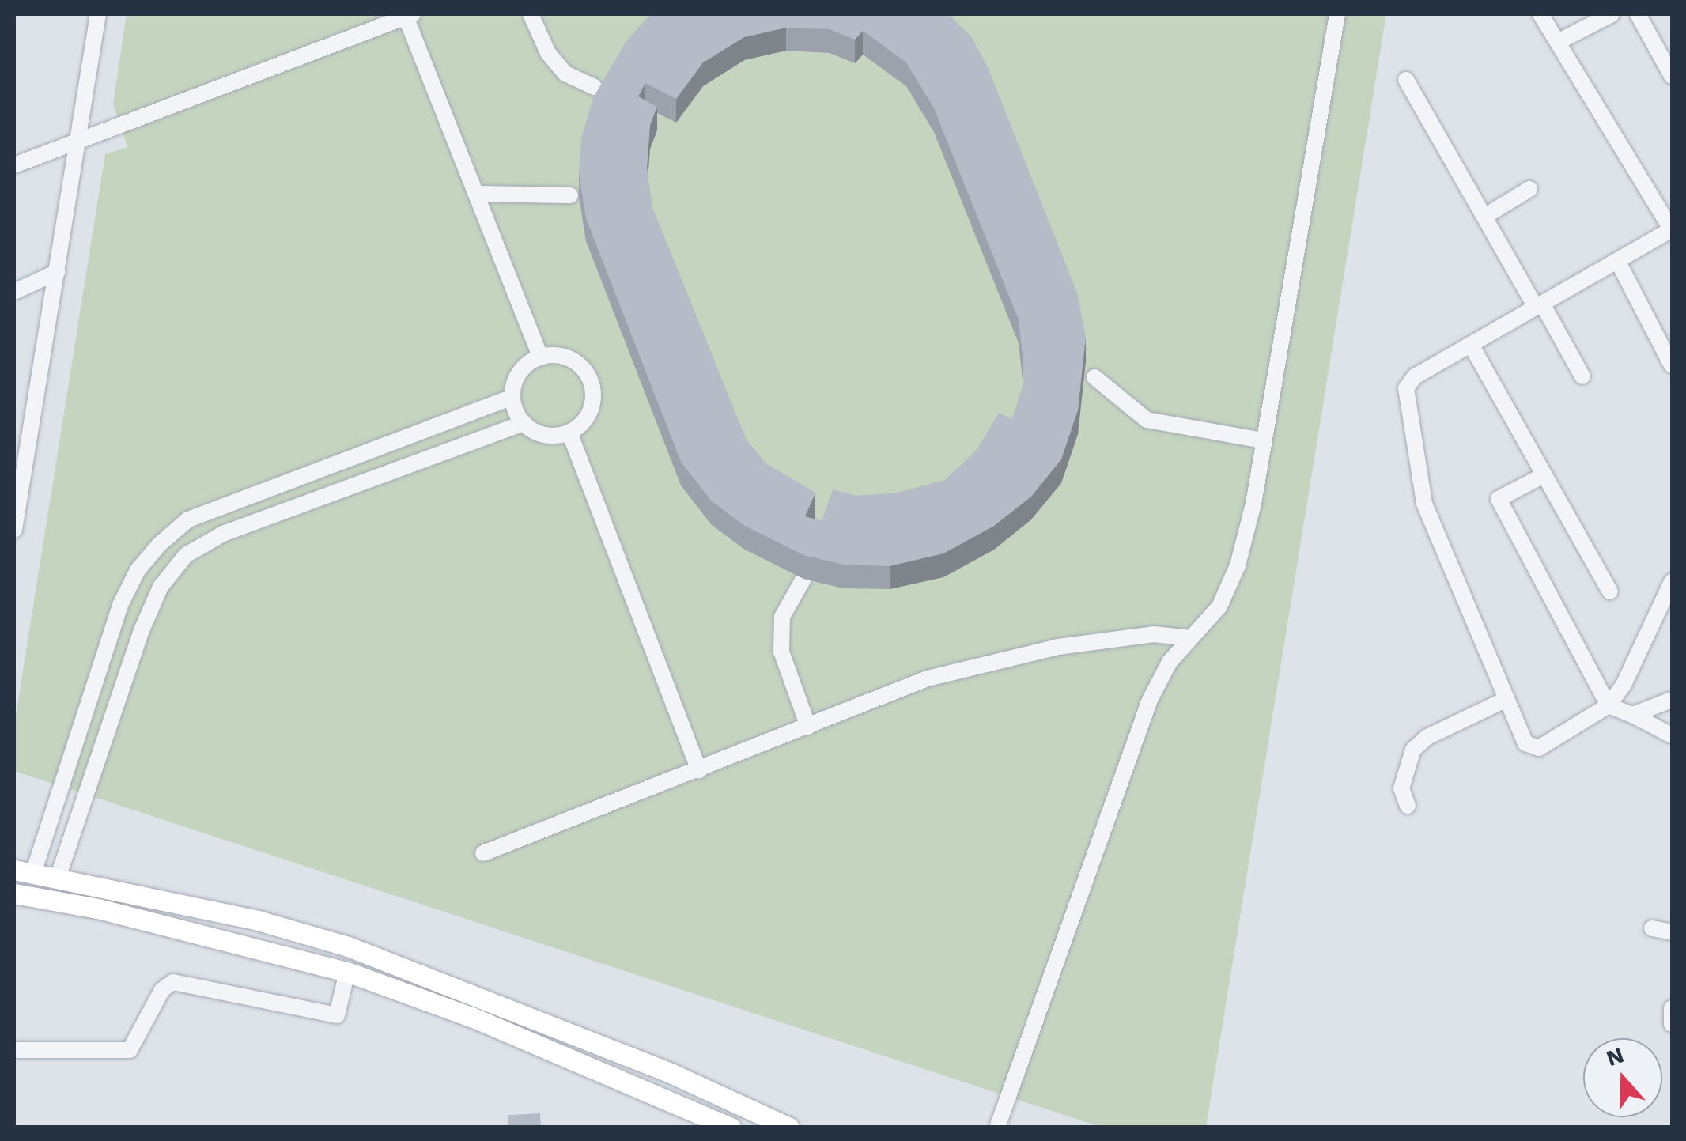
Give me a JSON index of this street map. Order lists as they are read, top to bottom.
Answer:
{
  "north": "top"
}
